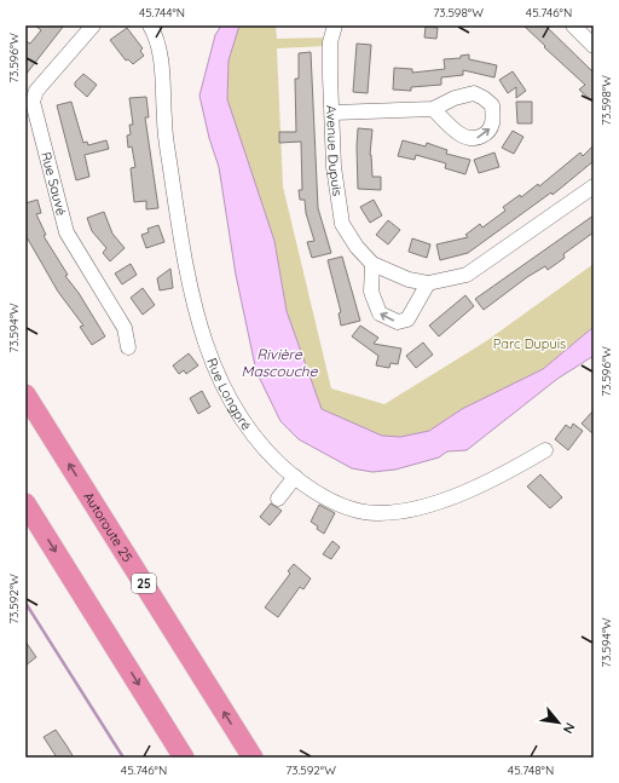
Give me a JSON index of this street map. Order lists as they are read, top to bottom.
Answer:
{
  "streets": {
    "highway": ["Autoroute 25", "25"],
    "street": ["Avenue Dupuis", "Rue Sauvé", "Rue Longpré"]
  },
  "water": ["Rivière Mascouche"],
  "parks": ["Parc Dupuis"],
  "north": "bottom right",
  "coordinates": [
    "45.744°N",
    "73.598°W",
    "45.746°N",
    "73.596°W",
    "73.594°W",
    "73.592°W",
    "45.748°N"
  ]
}
